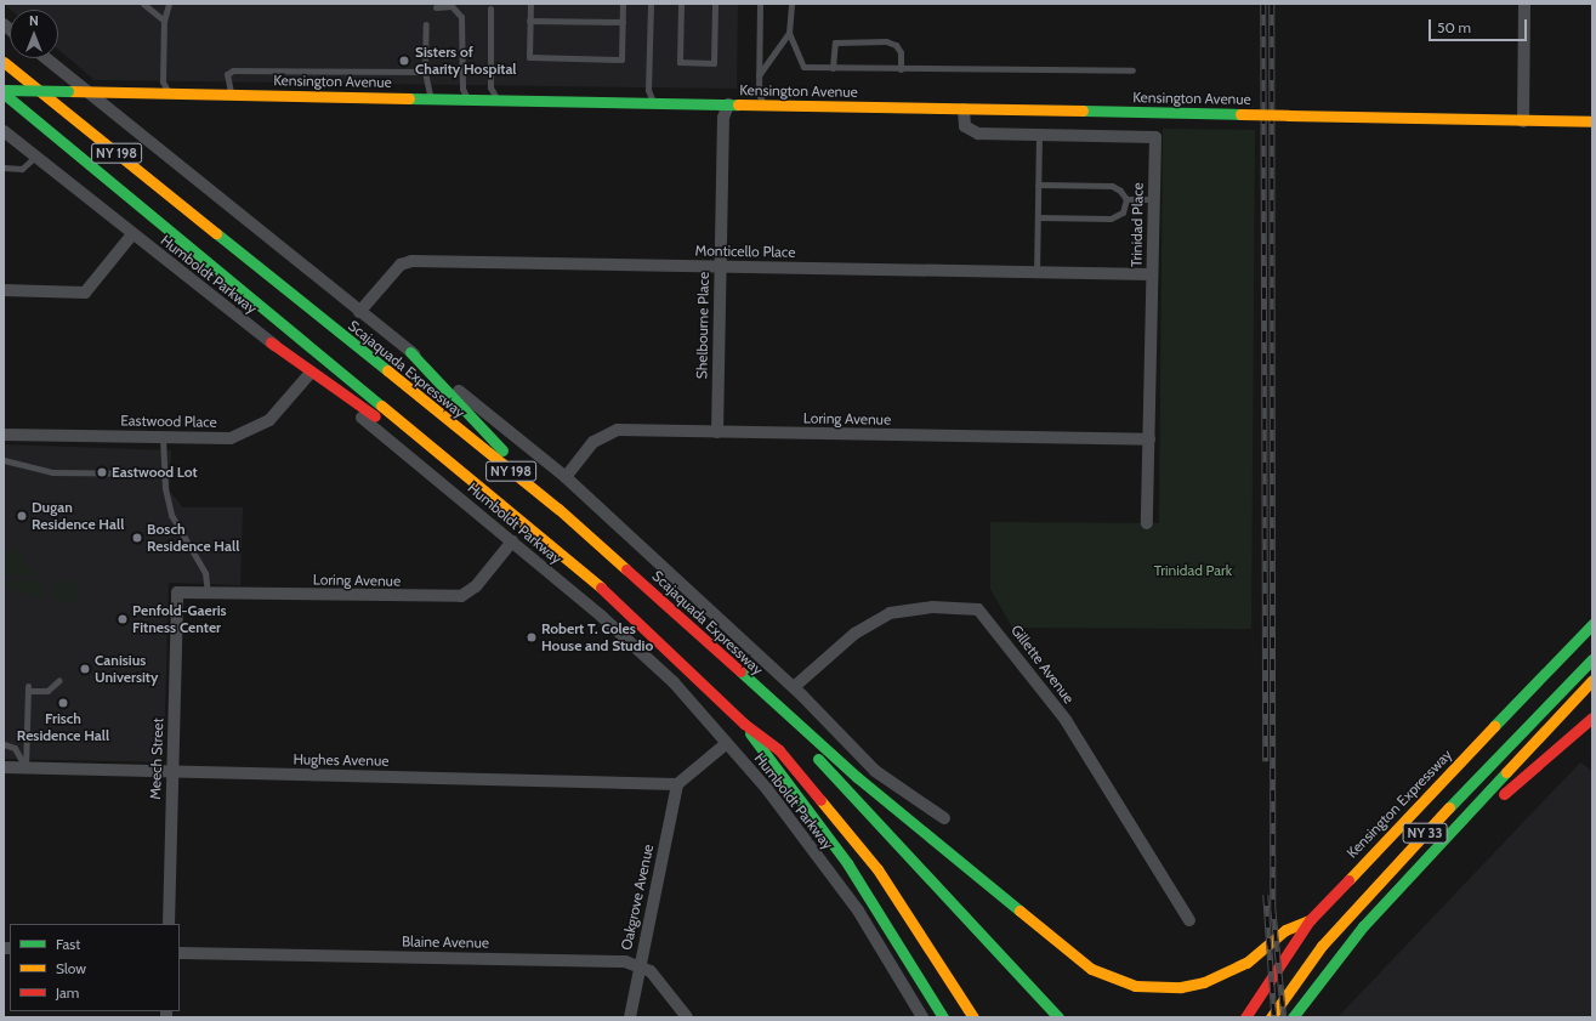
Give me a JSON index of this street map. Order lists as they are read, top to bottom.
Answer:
{
  "streets": {
    "main road": [
      "Kensington Avenue",
      "NY 198",
      "Scajaquada Expressway",
      "Kensington Expressway",
      "NY 33"
    ],
    "street": [
      "Trinidad Place",
      "Monticello Place",
      "Humboldt Parkway",
      "Shelbourne Place",
      "Loring Avenue",
      "Eastwood Place",
      "Gillette Avenue",
      "Meech Street",
      "Hughes Avenue",
      "Oakgrove Avenue",
      "Blaine Avenue"
    ]
  },
  "crossings": [
    ["Kensington Avenue", "NY 198"],
    ["Kensington Avenue", "Trinidad Place"],
    ["Kensington Avenue", "Shelbourne Place"],
    ["Trinidad Place", "Monticello Place"],
    ["Trinidad Place", "Loring Avenue"],
    ["Monticello Place", "Shelbourne Place"],
    ["Humboldt Parkway", "Loring Avenue"],
    ["Humboldt Parkway", "Eastwood Place"],
    ["Shelbourne Place", "Loring Avenue"],
    ["Scajaquada Expressway", "Kensington Expressway"],
    ["Loring Avenue", "Meech Street"],
    ["Meech Street", "Hughes Avenue"],
    ["Hughes Avenue", "Oakgrove Avenue"],
    ["Oakgrove Avenue", "Blaine Avenue"]
  ],
  "parks": ["Trinidad Park"],
  "places": [
    "Sisters of Charity Hospital",
    "Eastwood Lot",
    "Dugan Residence Hall",
    "Bosch Residence Hall",
    "Penfold-Gaeris Fitness Center",
    "Robert T. Coles House and Studio",
    "Canisius University",
    "Frisch Residence Hall"
  ],
  "legend": ["Fast", "Slow", "Jam"],
  "scale_bar": "50 m",
  "north": "top"
}
